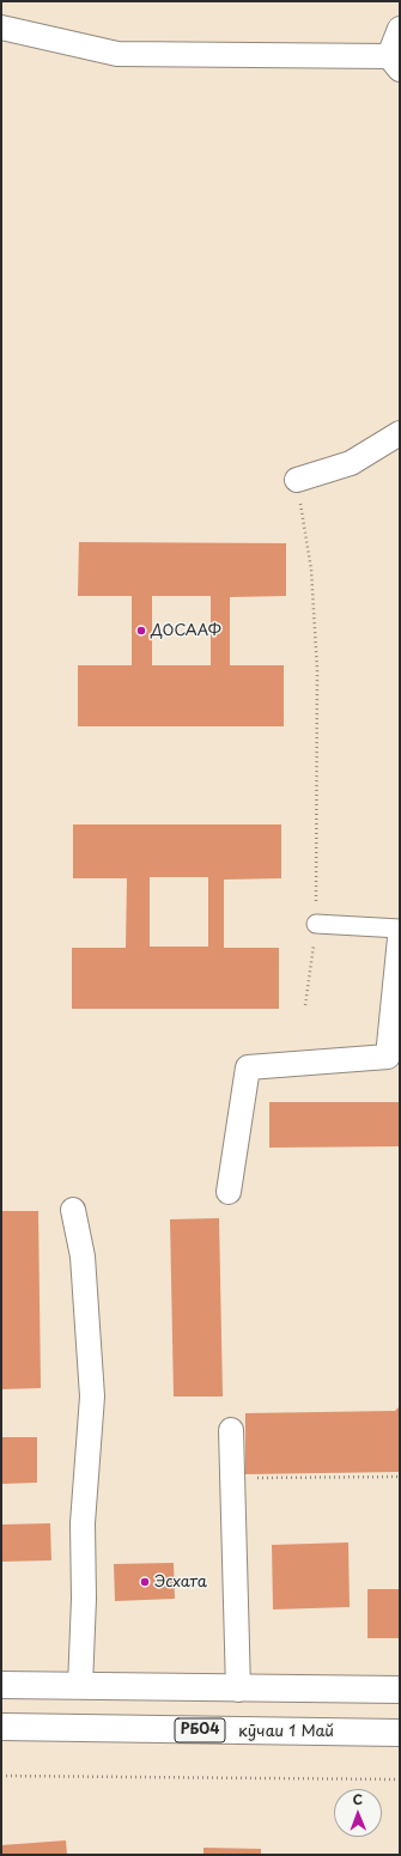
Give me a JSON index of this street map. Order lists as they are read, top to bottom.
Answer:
{
  "streets": {
    "main road": ["РБ04", "кӯчаи 1 Май"]
  },
  "places": ["ДОСААФ", "Эсхата"],
  "north": "top"
}
